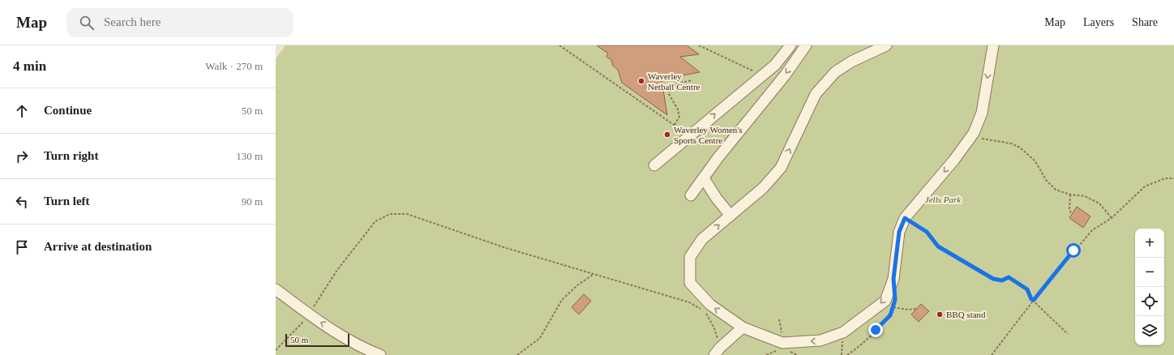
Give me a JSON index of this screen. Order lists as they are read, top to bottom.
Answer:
{
  "parks": ["Jells Park"],
  "places": ["Waverley Netball Centre", "Waverley Women's Sports Centre", "BBQ stand"],
  "scale_bar": "50 m",
  "page": {
    "header": "Map",
    "search": "Search here",
    "nav": ["Map", "Layers", "Share"],
    "heading": ["4 min", "Walk · 270 m"],
    "list": [
      ["Continue", "50 m"],
      ["Turn right", "130 m"],
      ["Turn left", "90 m"],
      "Arrive at destination"
    ],
    "map_buttons": ["+", "−"],
    "scale": "50 m"
  }
}
